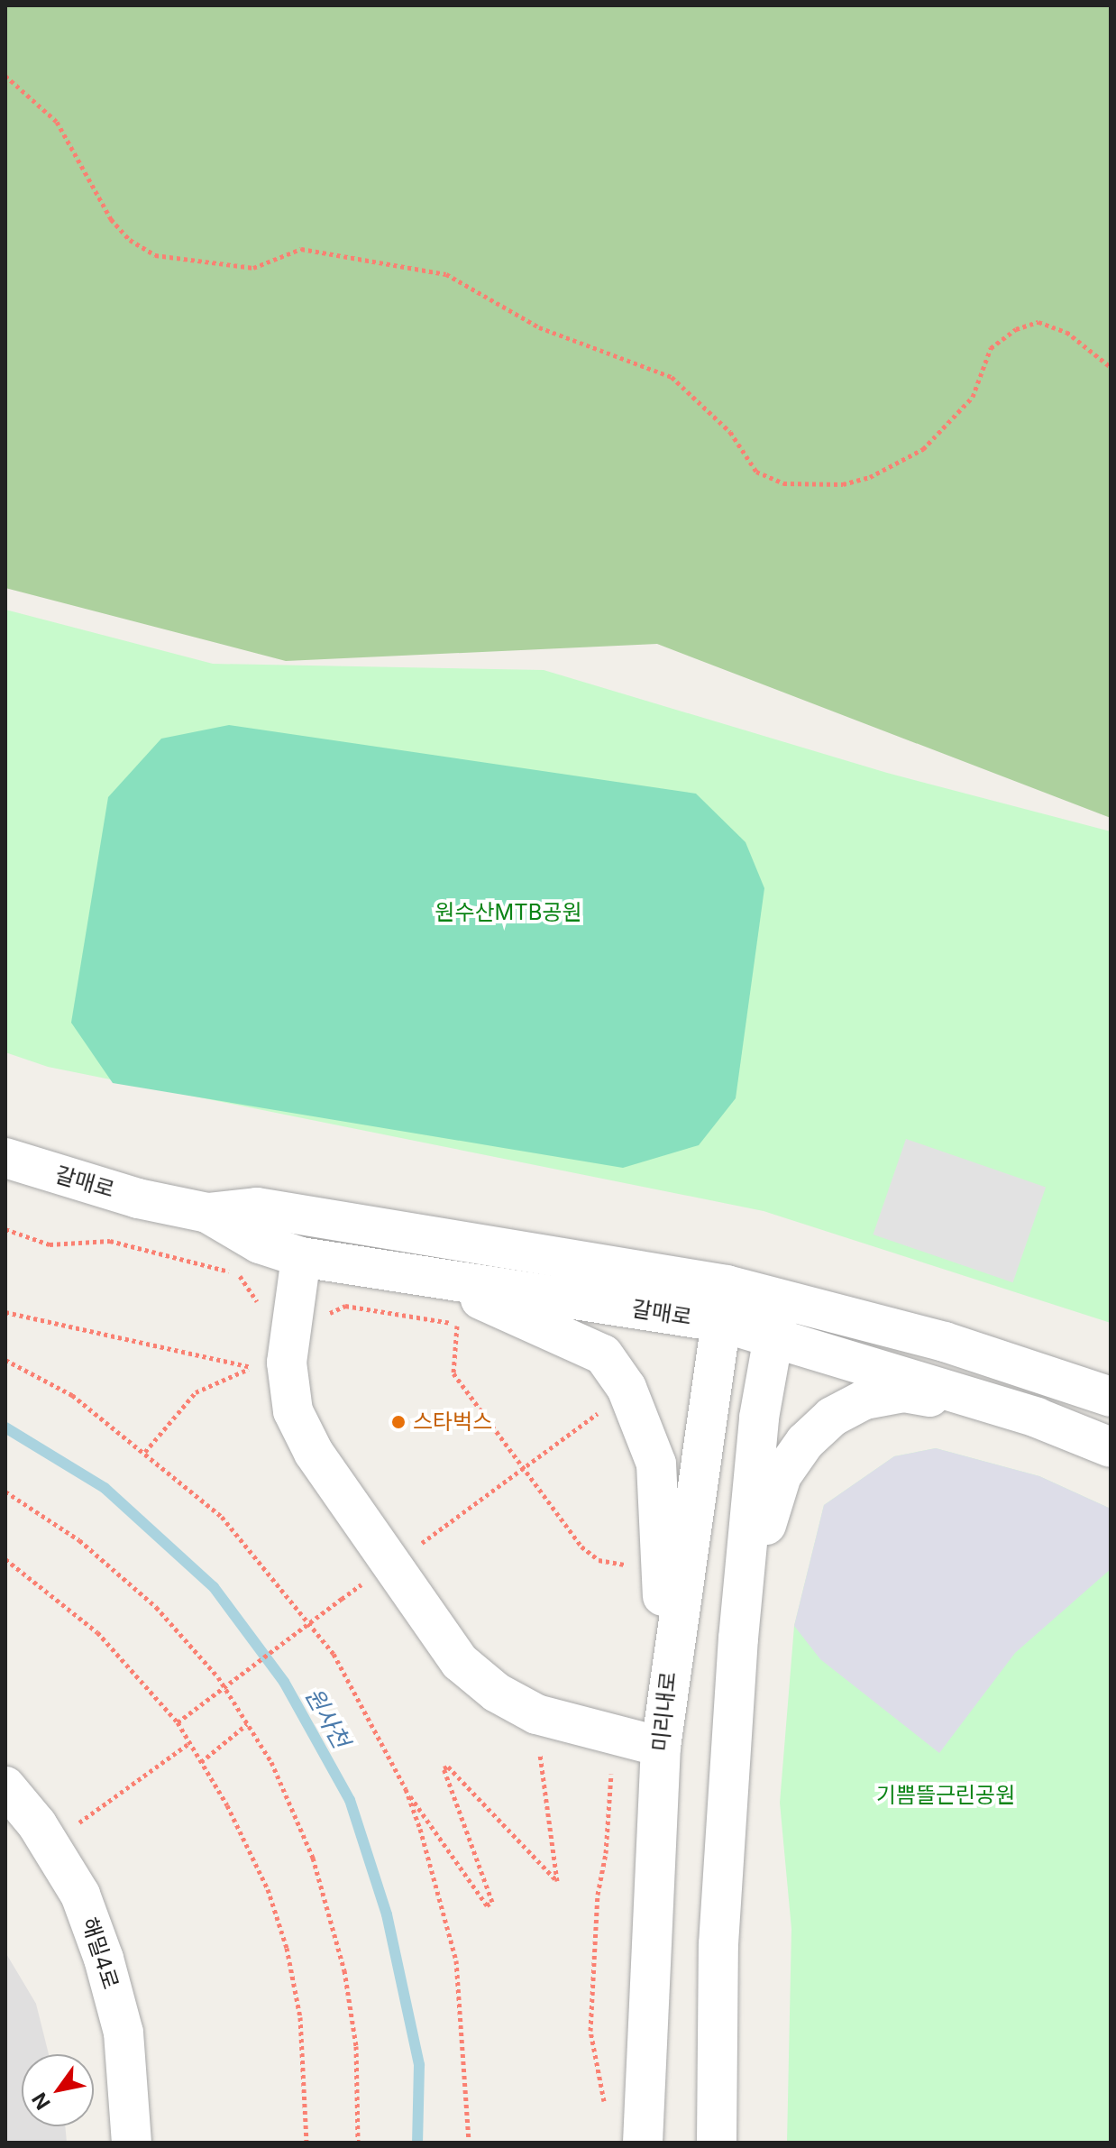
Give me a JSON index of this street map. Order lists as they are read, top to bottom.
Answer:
{
  "streets": {
    "street": ["갈매로", "미리내로", "해밀4로"]
  },
  "crossings": [
    ["갈매로", "미리내로"]
  ],
  "water": ["원사천"],
  "parks": ["원수산MTB공원", "기쁨뜰근린공원"],
  "places": ["스타벅스"],
  "north": "bottom left"
}
